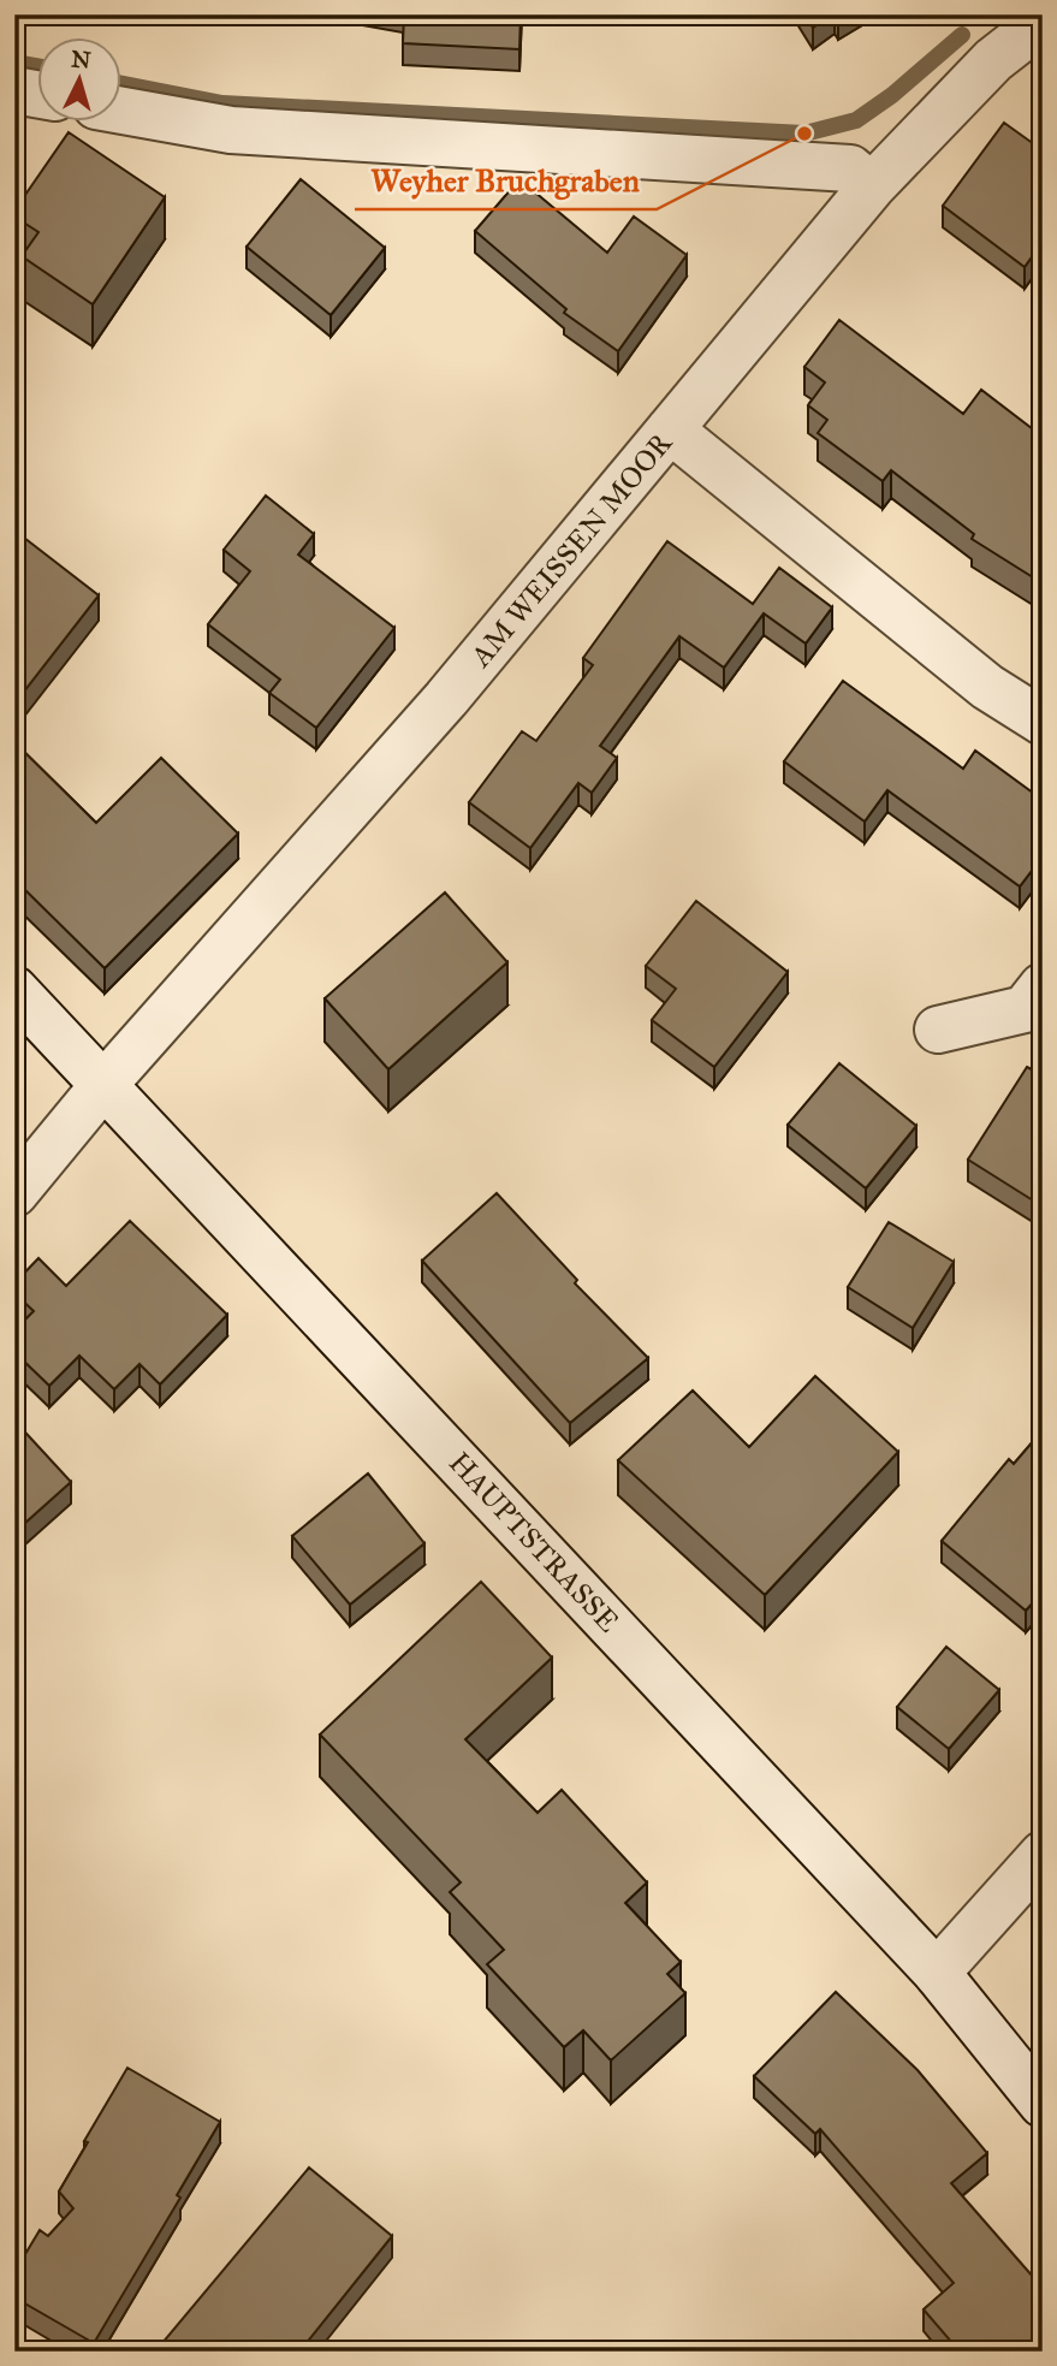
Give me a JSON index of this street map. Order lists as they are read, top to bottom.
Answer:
{
  "streets": {
    "street": ["AM WEISSEN MOOR", "HAUPTSTRASSE"]
  },
  "crossings": [
    ["AM WEISSEN MOOR", "HAUPTSTRASSE"]
  ],
  "places": ["Weyher Bruchgraben"],
  "north": "top"
}
